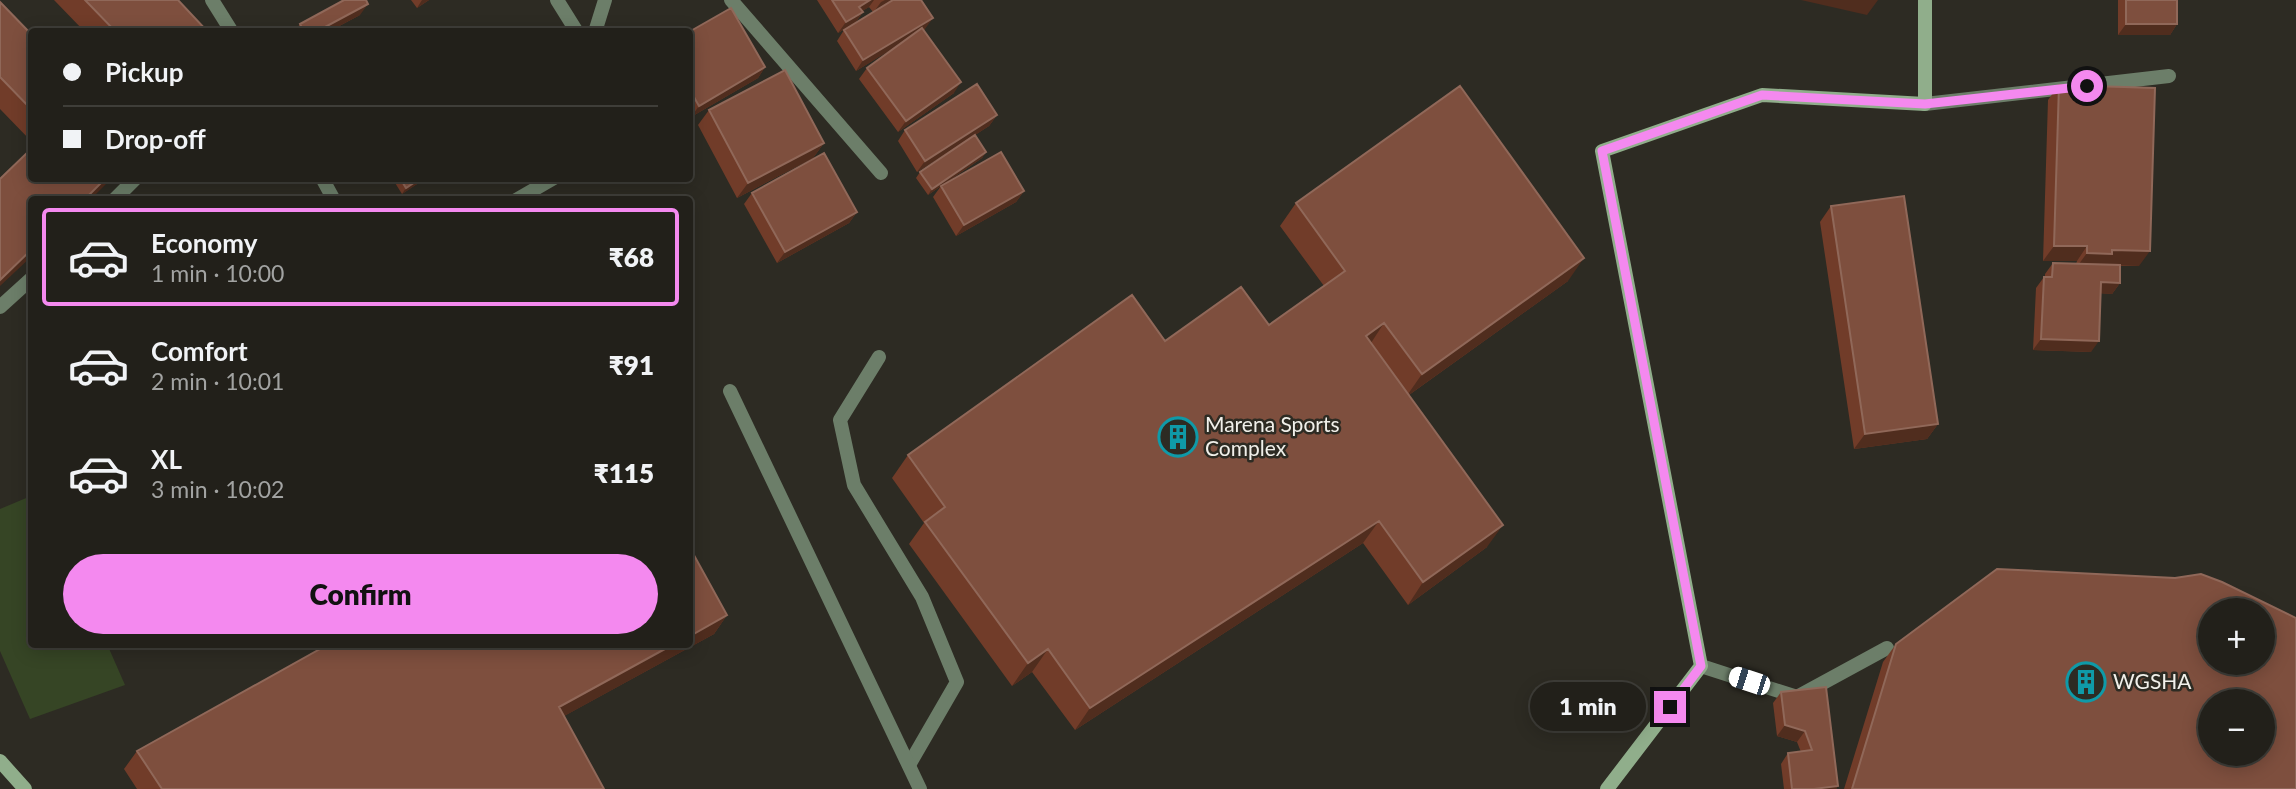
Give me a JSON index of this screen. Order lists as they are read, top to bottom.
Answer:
{
  "places": {
    "building": ["Marena Sports Complex", "WGSHA"]
  },
  "page": {
    "banner": ["Pickup", "Drop-off"],
    "list": [
      {
        "name": "Economy",
        "note": "1 min · 10:00",
        "value": "₹68"
      },
      {
        "name": "Comfort",
        "note": "2 min · 10:01",
        "value": "₹91"
      },
      {
        "name": "XL",
        "note": "3 min · 10:02",
        "value": "₹115"
      }
    ],
    "buttons": "Confirm",
    "map_buttons": ["+", "−"],
    "bubble": "1 min"
  }
}
